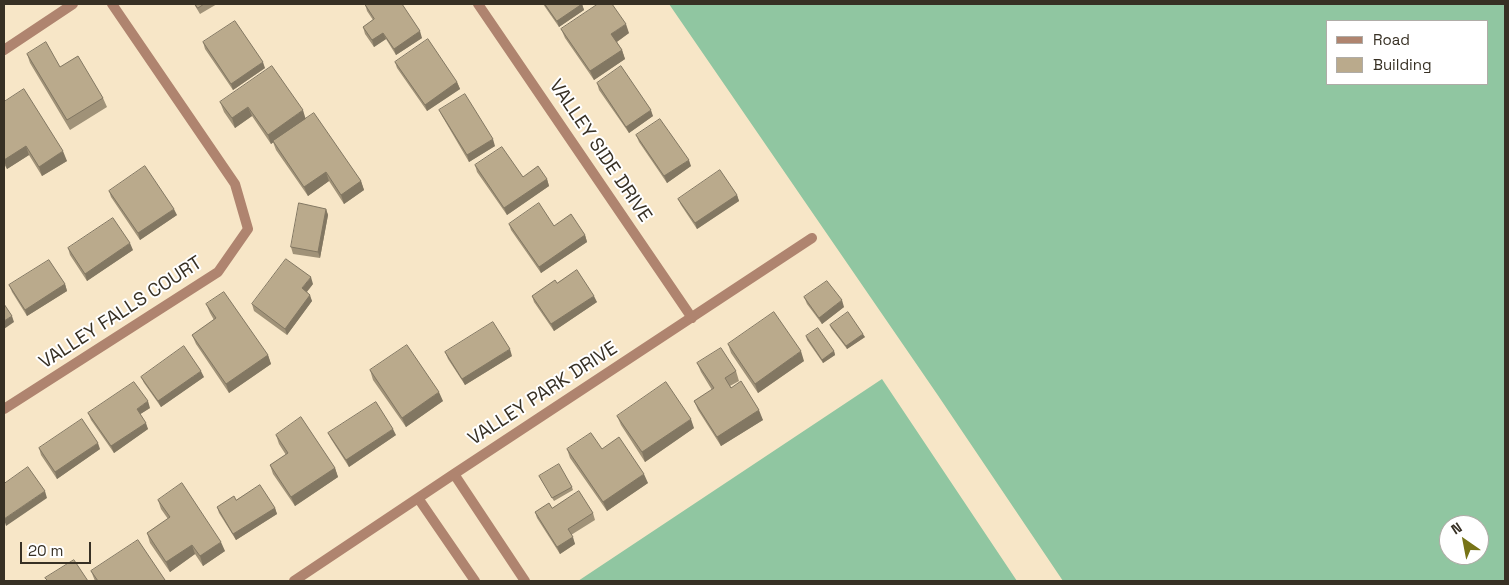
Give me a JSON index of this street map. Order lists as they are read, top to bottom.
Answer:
{
  "streets": {
    "street": ["VALLEY SIDE DRIVE", "VALLEY FALLS COURT", "VALLEY PARK DRIVE"]
  },
  "crossings": [
    ["VALLEY SIDE DRIVE", "VALLEY PARK DRIVE"]
  ],
  "legend": ["Road", "Building"],
  "scale_bar": "20 m",
  "north": "top left"
}
